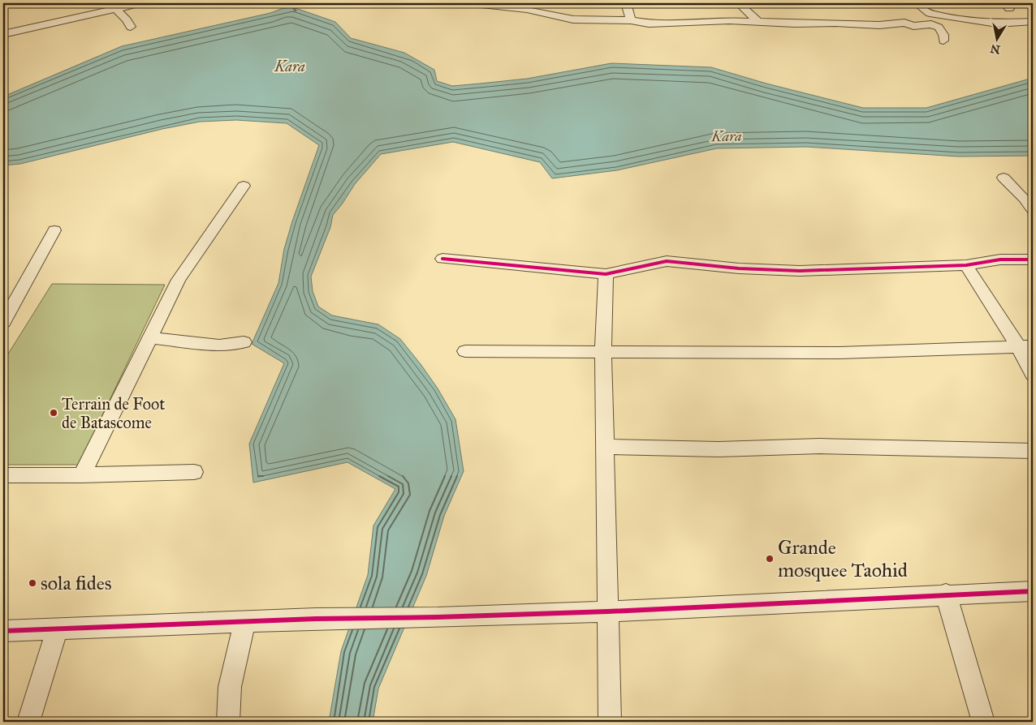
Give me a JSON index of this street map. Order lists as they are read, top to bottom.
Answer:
{
  "water": ["Kara"],
  "places": ["Terrain de Foot de Batascome", "Grande mosquee Taohid", "sola fides"],
  "north": "bottom"
}
